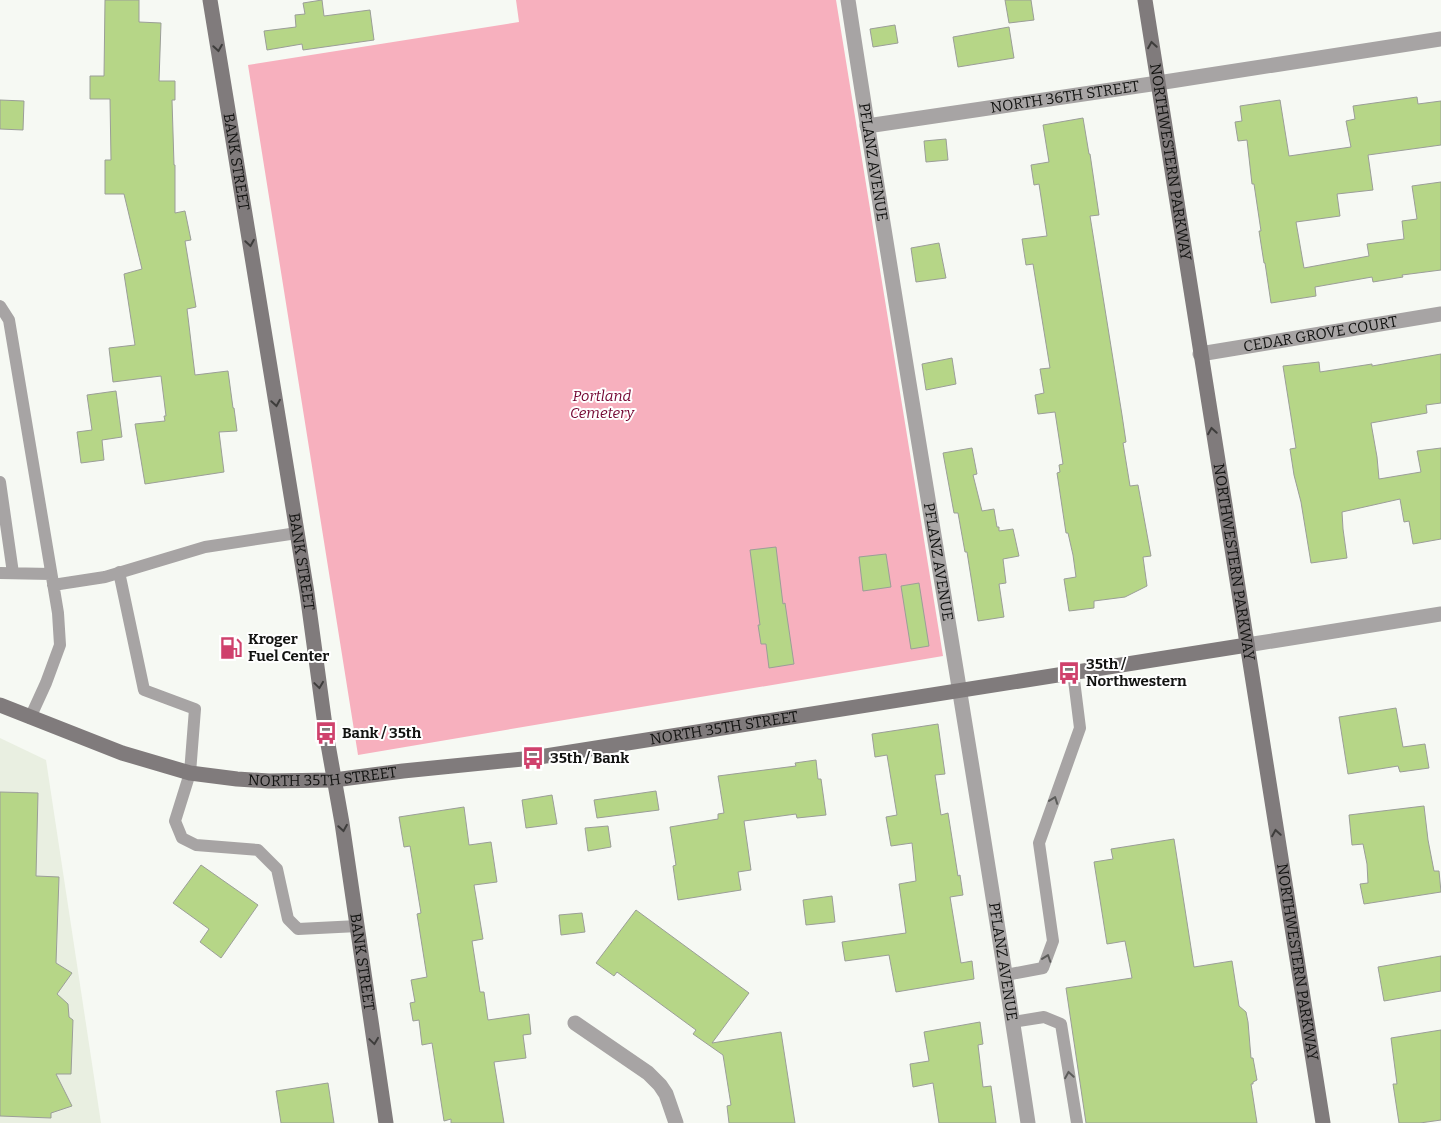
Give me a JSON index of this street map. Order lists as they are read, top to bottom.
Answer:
{
  "streets": {
    "street": [
      "NORTH 36TH STREET",
      "BANK STREET",
      "PFLANZ AVENUE",
      "NORTHWESTERN PARKWAY",
      "CEDAR GROVE COURT",
      "NORTH 35TH STREET"
    ]
  },
  "crossings": [
    ["NORTH 36TH STREET", "PFLANZ AVENUE"],
    ["NORTH 36TH STREET", "NORTHWESTERN PARKWAY"],
    ["BANK STREET", "NORTH 35TH STREET"],
    ["PFLANZ AVENUE", "NORTH 35TH STREET"],
    ["NORTHWESTERN PARKWAY", "CEDAR GROVE COURT"],
    ["NORTHWESTERN PARKWAY", "NORTH 35TH STREET"]
  ],
  "one_way": ["BANK STREET", "NORTHWESTERN PARKWAY"],
  "parks": ["Portland Cemetery"],
  "places": {
    "fuel station": ["Kroger Fuel Center"],
    "bus stop": ["35th / Northwestern", "Bank / 35th", "35th / Bank"]
  }
}
